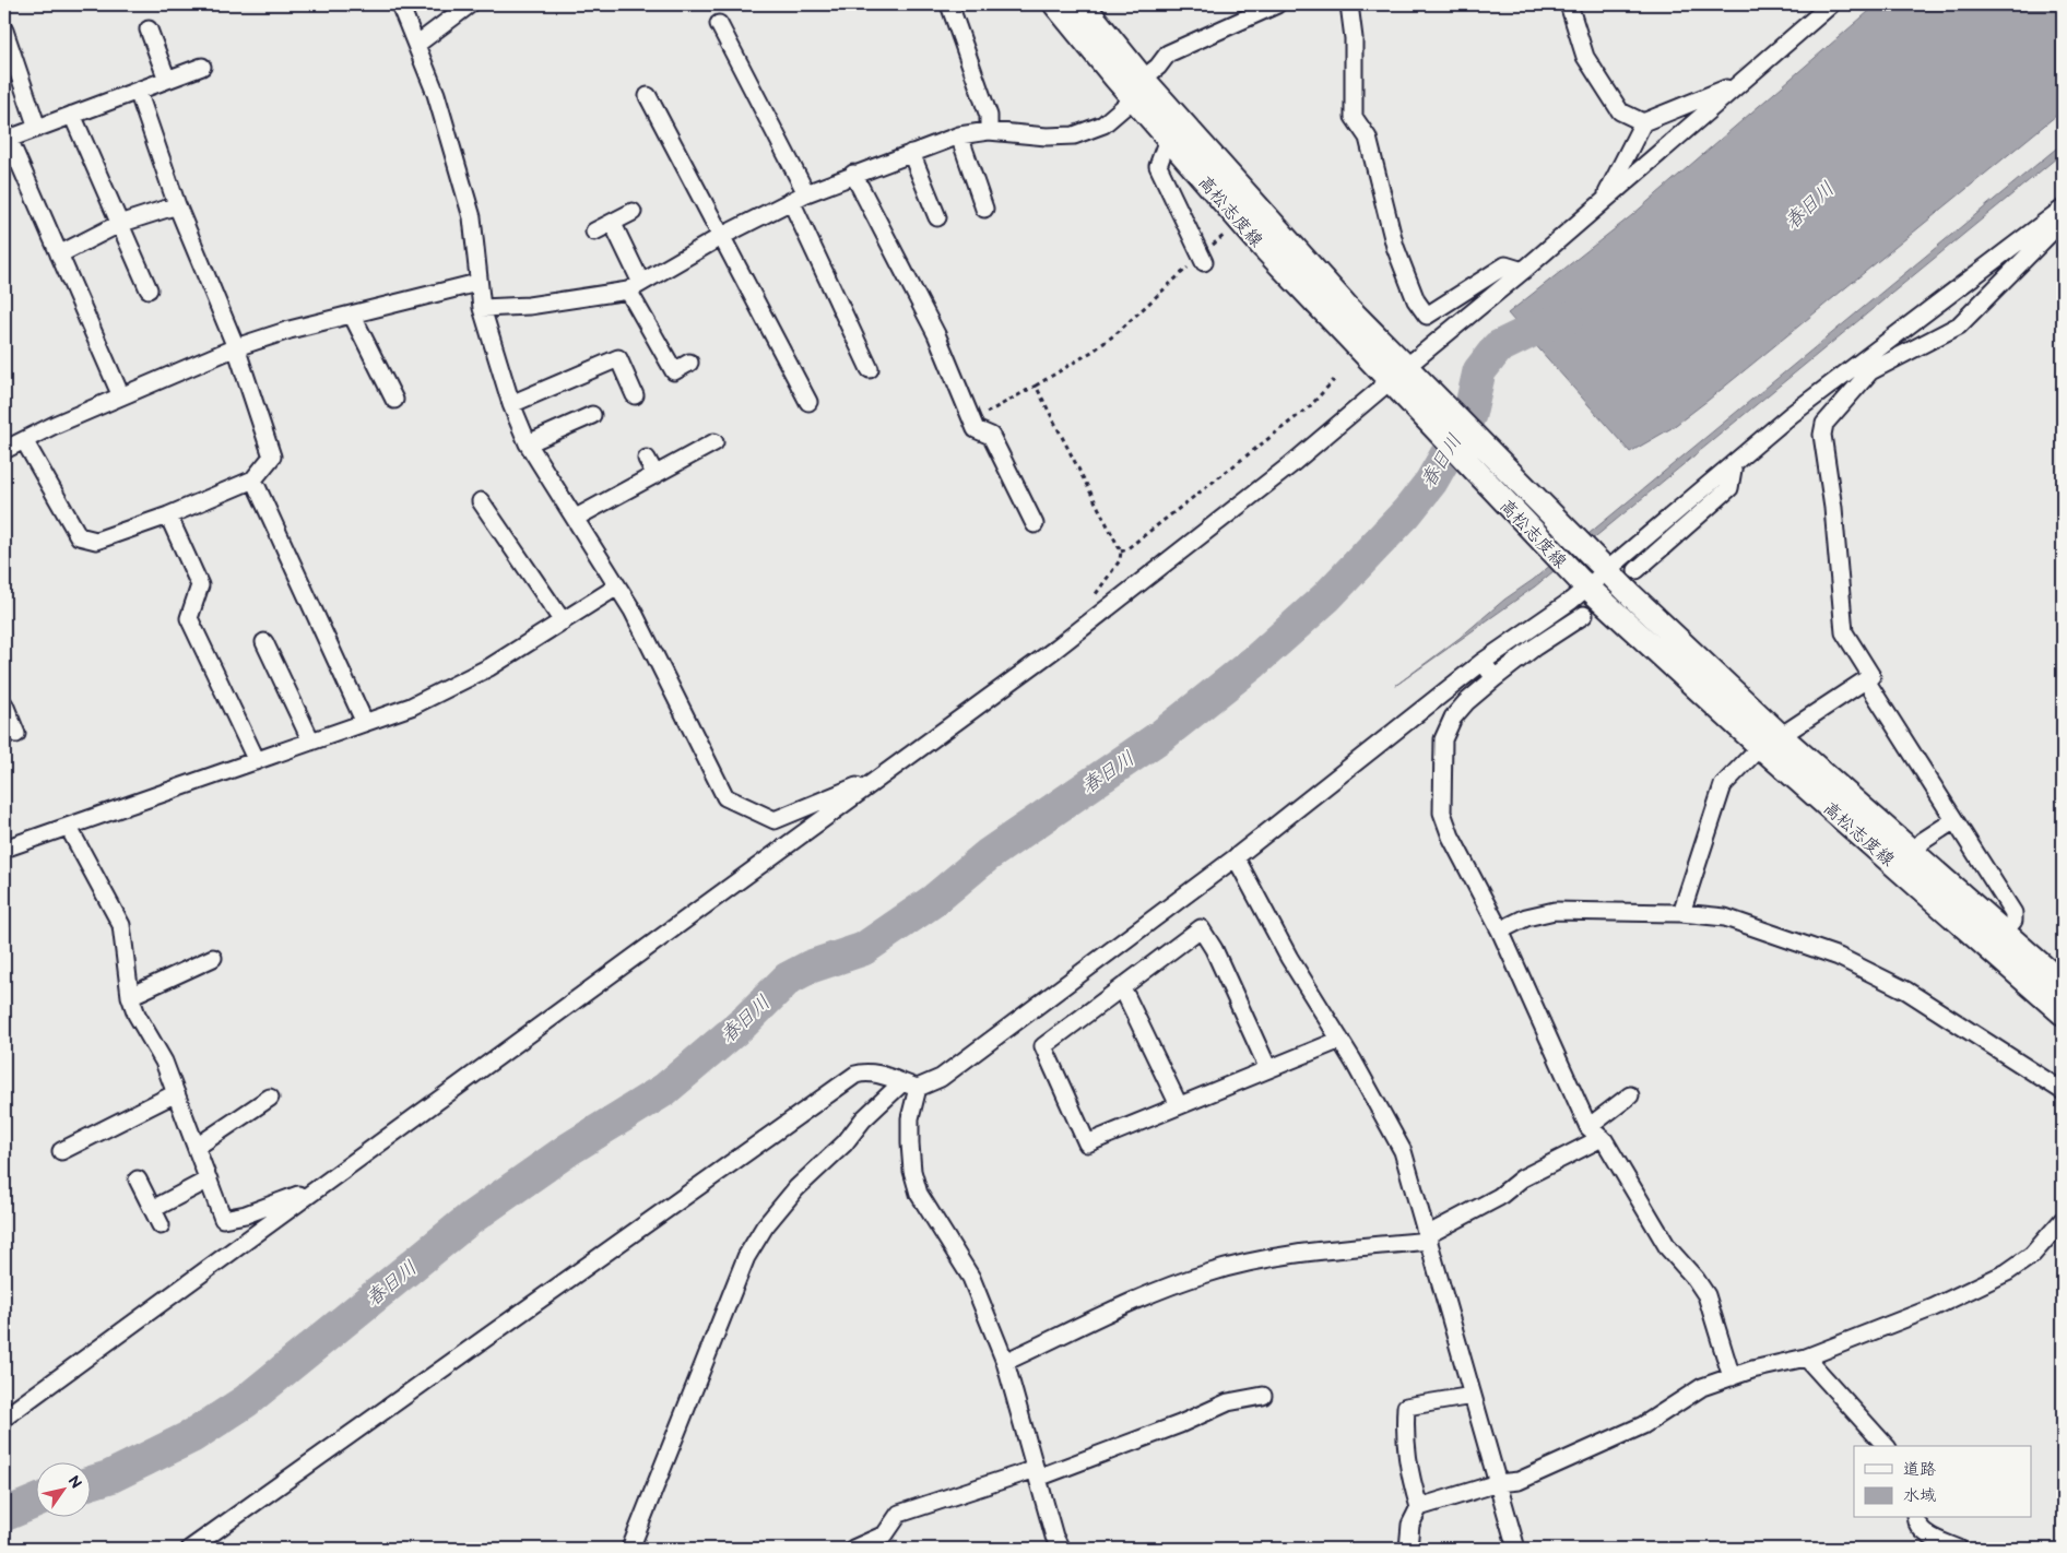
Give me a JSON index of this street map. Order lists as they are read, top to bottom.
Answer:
{
  "streets": {
    "main road": ["高松志度線"]
  },
  "water": ["春日川"],
  "legend": ["道路", "水域"],
  "north": "top right"
}
